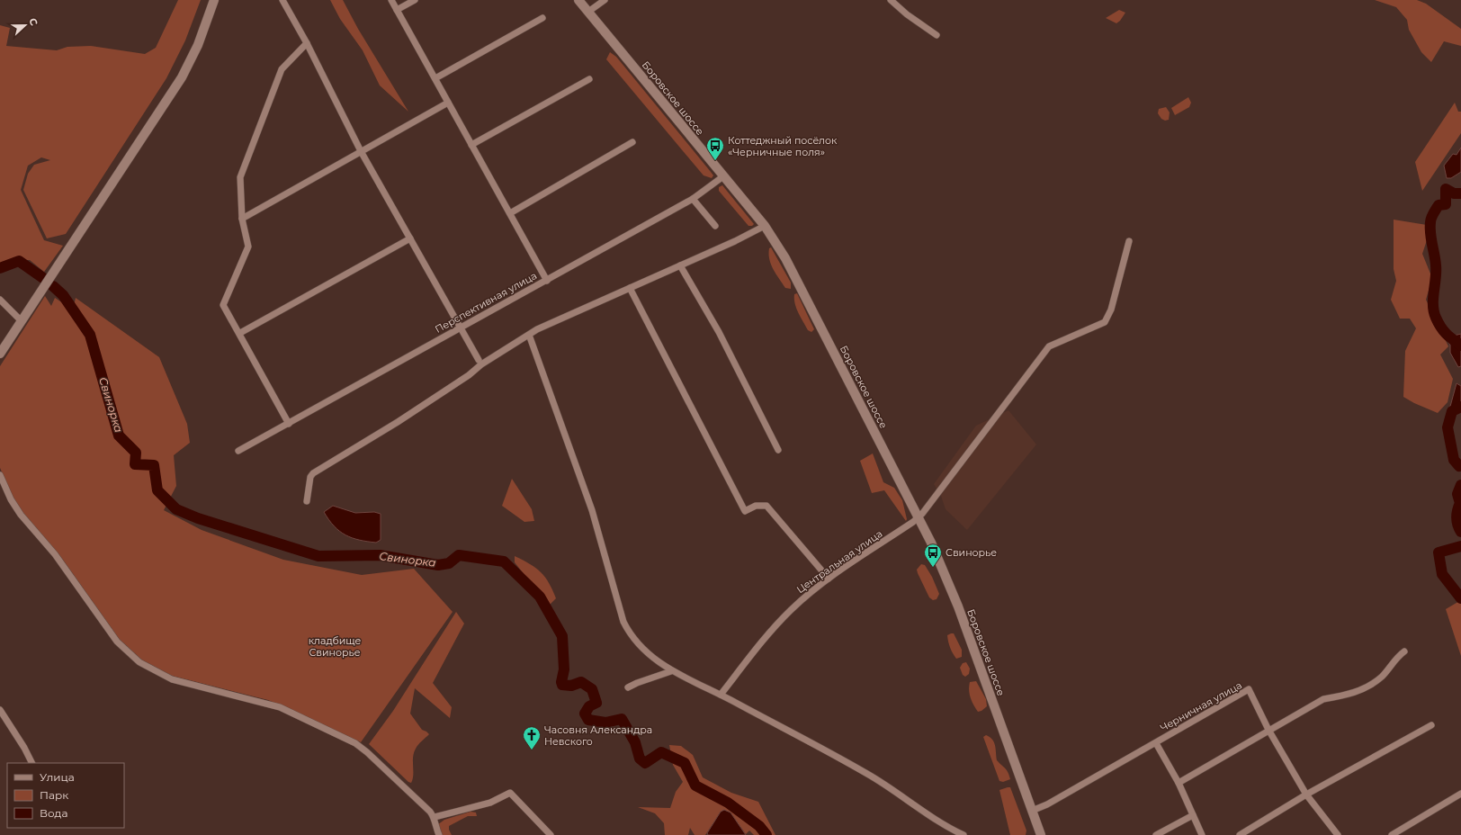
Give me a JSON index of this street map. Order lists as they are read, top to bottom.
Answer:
{
  "streets": {
    "main road": ["Боровское шоссе"],
    "street": ["Перспективная улица", "Центральная улица", "Черничная улица"]
  },
  "crossings": [
    ["Боровское шоссе", "Перспективная улица"],
    ["Боровское шоссе", "Центральная улица"],
    ["Боровское шоссе", "Черничная улица"]
  ],
  "water": ["Свинорка"],
  "parks": ["кладбище Свинорье"],
  "places": {
    "bus stop": ["Коттеджный посёлок «Черничные поля»", "Свинорье"],
    "church": ["Часовня Александра Невского"]
  },
  "legend": ["Улица", "Парк", "Вода"],
  "north": "right"
}
